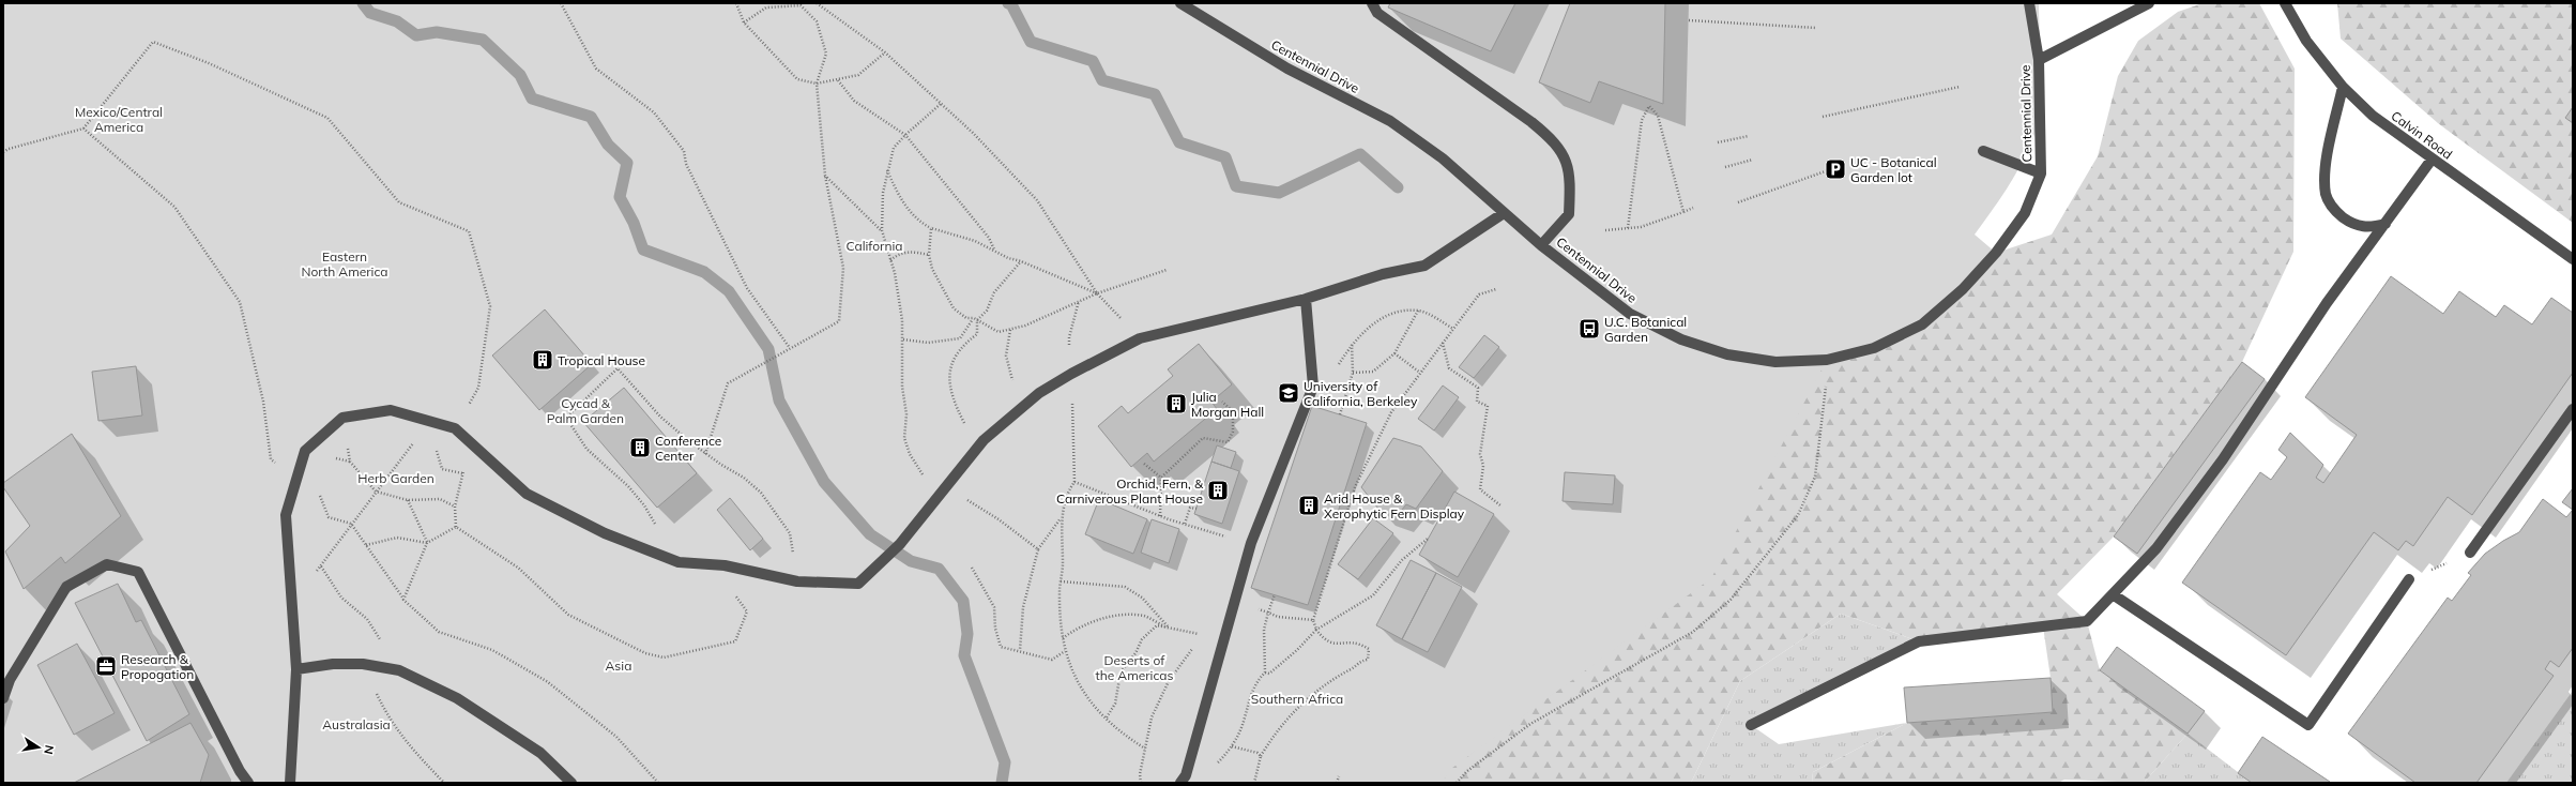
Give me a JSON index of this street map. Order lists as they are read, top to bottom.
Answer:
{
  "streets": {
    "street": ["Centennial Drive", "Calvin Road"]
  },
  "parks": [
    "Mexico/Central America",
    "California",
    "Eastern North America",
    "Cycad & Palm Garden",
    "Herb Garden",
    "Deserts of the Americas",
    "Asia",
    "Southern Africa",
    "Australasia"
  ],
  "places": {
    "parking": ["UC - Botanical Garden lot"],
    "bus stop": ["U.C. Botanical Garden"],
    "building": [
      "Tropical House",
      "Julia Morgan Hall",
      "Conference Center",
      "Orchid, Fern, & Carniverous Plant House",
      "Arid House & Xerophytic Fern Display"
    ],
    "school or university": ["University of California, Berkeley"],
    "office": ["Research & Propogation"]
  },
  "north": "right"
}
